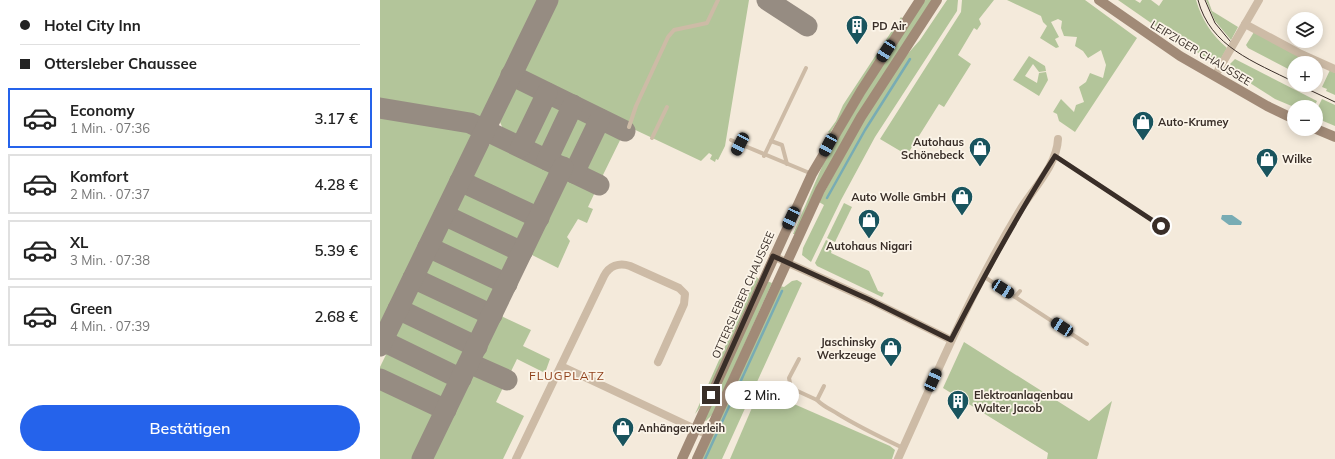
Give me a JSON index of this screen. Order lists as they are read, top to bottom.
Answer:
{
  "streets": {
    "main road": ["LEIPZIGER CHAUSSEE", "OTTERSLEBER CHAUSSEE"]
  },
  "districts": ["FLUGPLATZ"],
  "places": {
    "building": ["PD Air", "Elektroanlagenbau Walter Jacob"],
    "shop": [
      "Auto-Krumey",
      "Autohaus Schönebeck",
      "Wilke",
      "Auto Wolle GmbH",
      "Autohaus Nigari",
      "Jaschinsky Werkzeuge",
      "Anhängerverleih"
    ]
  },
  "page": {
    "banner": ["Hotel City Inn", "Ottersleber Chaussee"],
    "map_buttons": ["+", "−"],
    "list": [
      {
        "name": "Economy",
        "note": "1 Min. · 07:36",
        "value": "3.17 €"
      },
      {
        "name": "Komfort",
        "note": "2 Min. · 07:37",
        "value": "4.28 €"
      },
      {
        "name": "XL",
        "note": "3 Min. · 07:38",
        "value": "5.39 €"
      },
      {
        "name": "Green",
        "note": "4 Min. · 07:39",
        "value": "2.68 €"
      }
    ],
    "bubble": "2 Min.",
    "buttons": "Bestätigen"
  }
}
